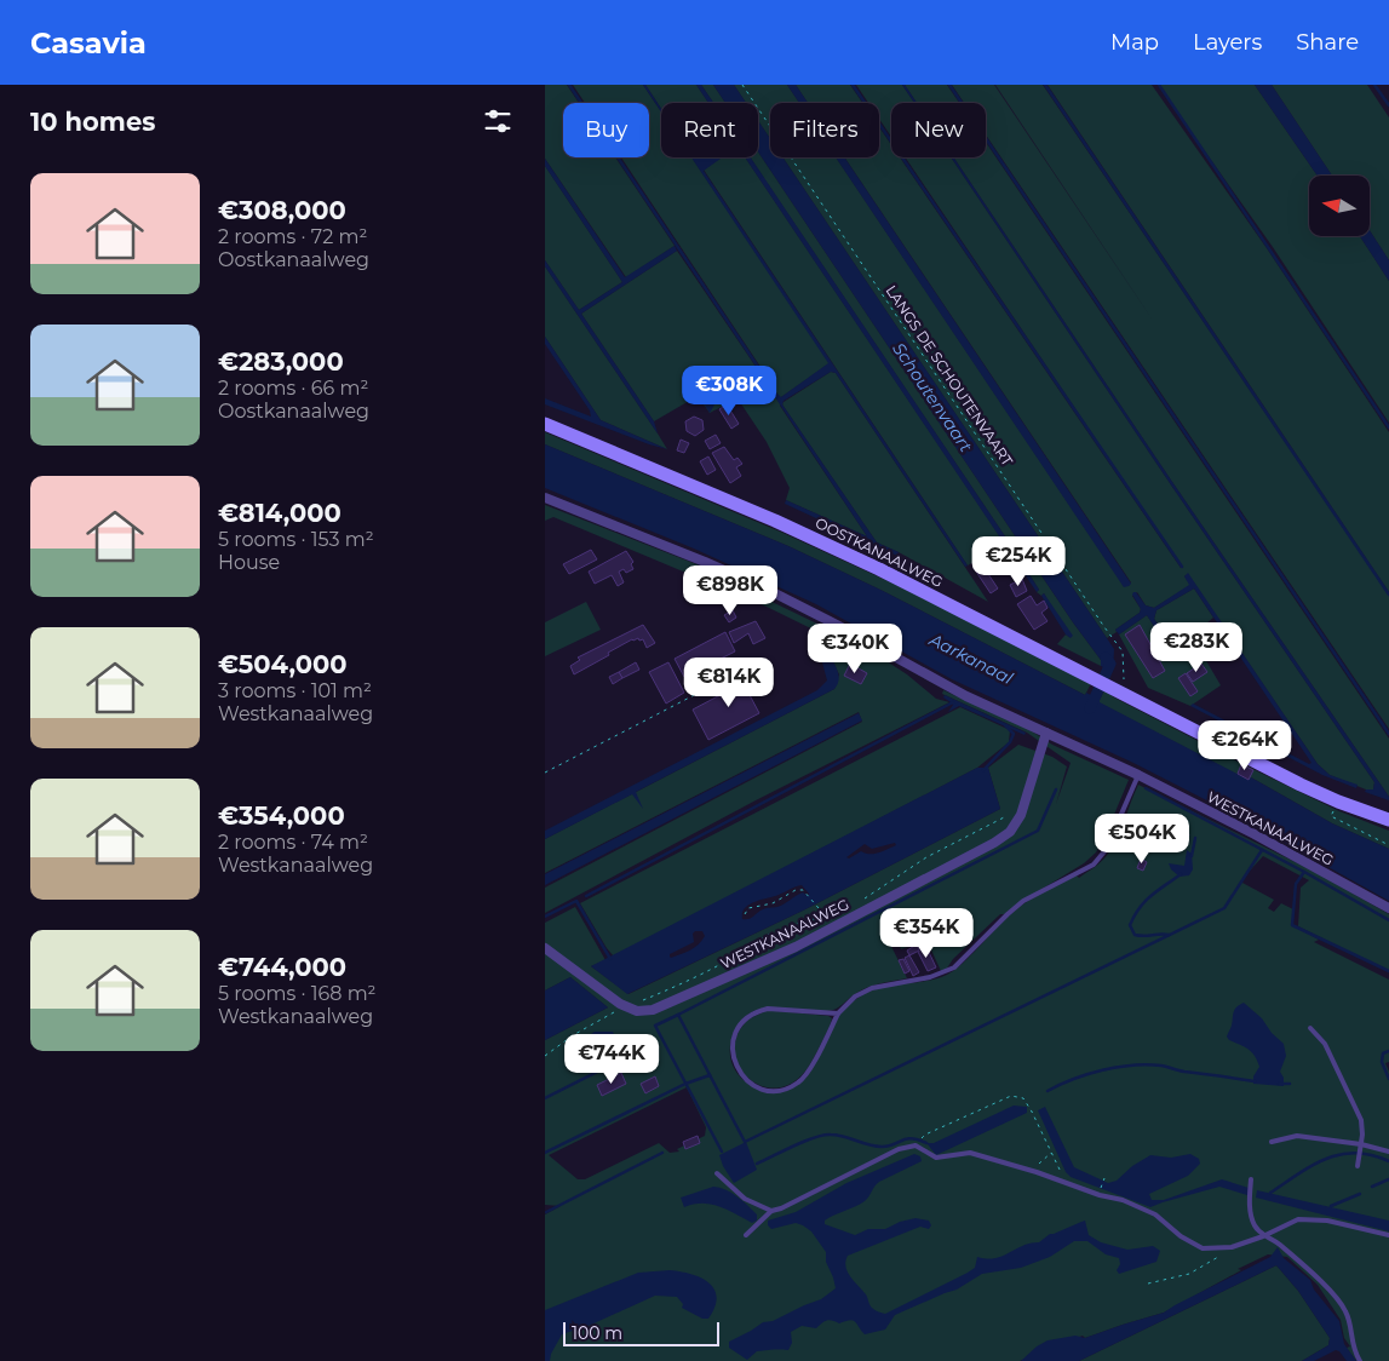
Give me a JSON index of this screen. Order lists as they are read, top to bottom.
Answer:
{
  "streets": {
    "main road": ["OOSTKANAALWEG"],
    "street": ["WESTKANAALWEG"],
    "path": ["LANGS DE SCHOUTENVAART"]
  },
  "crossings": [
    ["LANGS DE SCHOUTENVAART", "OOSTKANAALWEG"]
  ],
  "water": ["Schoutenvaart", "Aarkanaal"],
  "scale_bar": "100 m",
  "north": "left",
  "page": {
    "header": "Casavia",
    "nav": ["Map", "Layers", "Share"],
    "heading": "10 homes",
    "chip": [
      "Buy",
      "Rent",
      "Filters",
      "New"
    ],
    "list": [
      {
        "name": "€308,000",
        "note": "2 rooms · 72 m² · Oostkanaalweg"
      },
      {
        "name": "€283,000",
        "note": "2 rooms · 66 m² · Oostkanaalweg"
      },
      {
        "name": "€814,000",
        "note": "5 rooms · 153 m² · House"
      },
      {
        "name": "€504,000",
        "note": "3 rooms · 101 m² · Westkanaalweg"
      },
      {
        "name": "€354,000",
        "note": "2 rooms · 74 m² · Westkanaalweg"
      },
      {
        "name": "€744,000",
        "note": "5 rooms · 168 m² · Westkanaalweg"
      }
    ],
    "price": [
      "€308K",
      "€254K",
      "€898K",
      "€283K",
      "€340K",
      "€814K",
      "€264K",
      "€504K",
      "€354K",
      "€744K"
    ],
    "scale": "100 m"
  }
}
